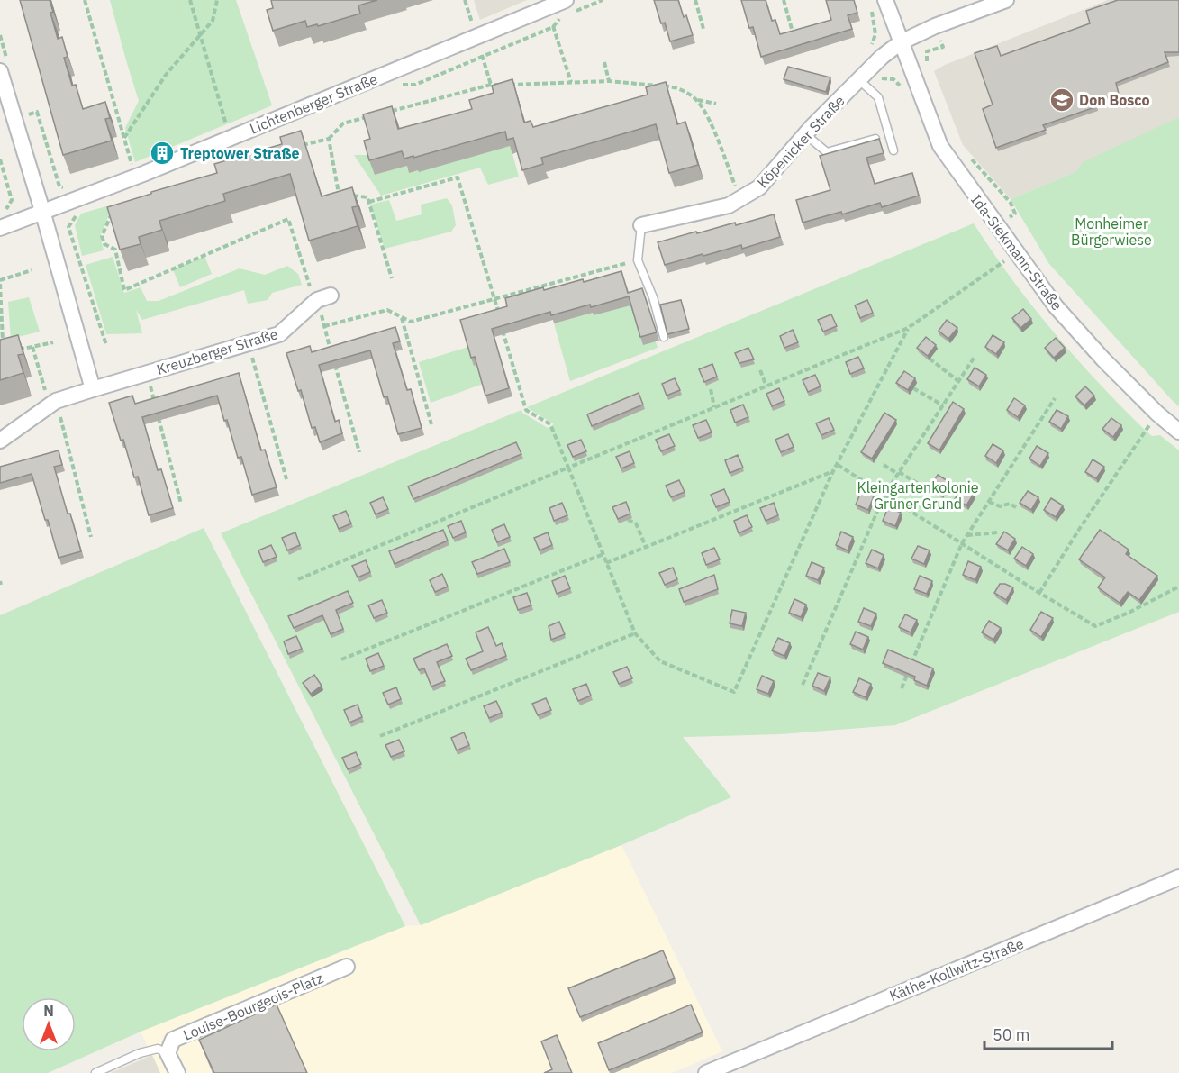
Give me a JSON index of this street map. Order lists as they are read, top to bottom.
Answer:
{
  "streets": {
    "street": [
      "Lichtenberger Straße",
      "Köpenicker Straße",
      "Ida-Siekmann-Straße",
      "Kreuzberger Straße",
      "Käthe-Kollwitz-Straße",
      "Louise-Bourgeois-Platz"
    ]
  },
  "crossings": [
    ["Köpenicker Straße", "Ida-Siekmann-Straße"]
  ],
  "parks": ["Monheimer Bürgerwiese", "Kleingartenkolonie Grüner Grund"],
  "places": {
    "school or university": ["Don Bosco"],
    "building": ["Treptower Straße"]
  },
  "scale_bar": "50 m",
  "north": "top"
}
